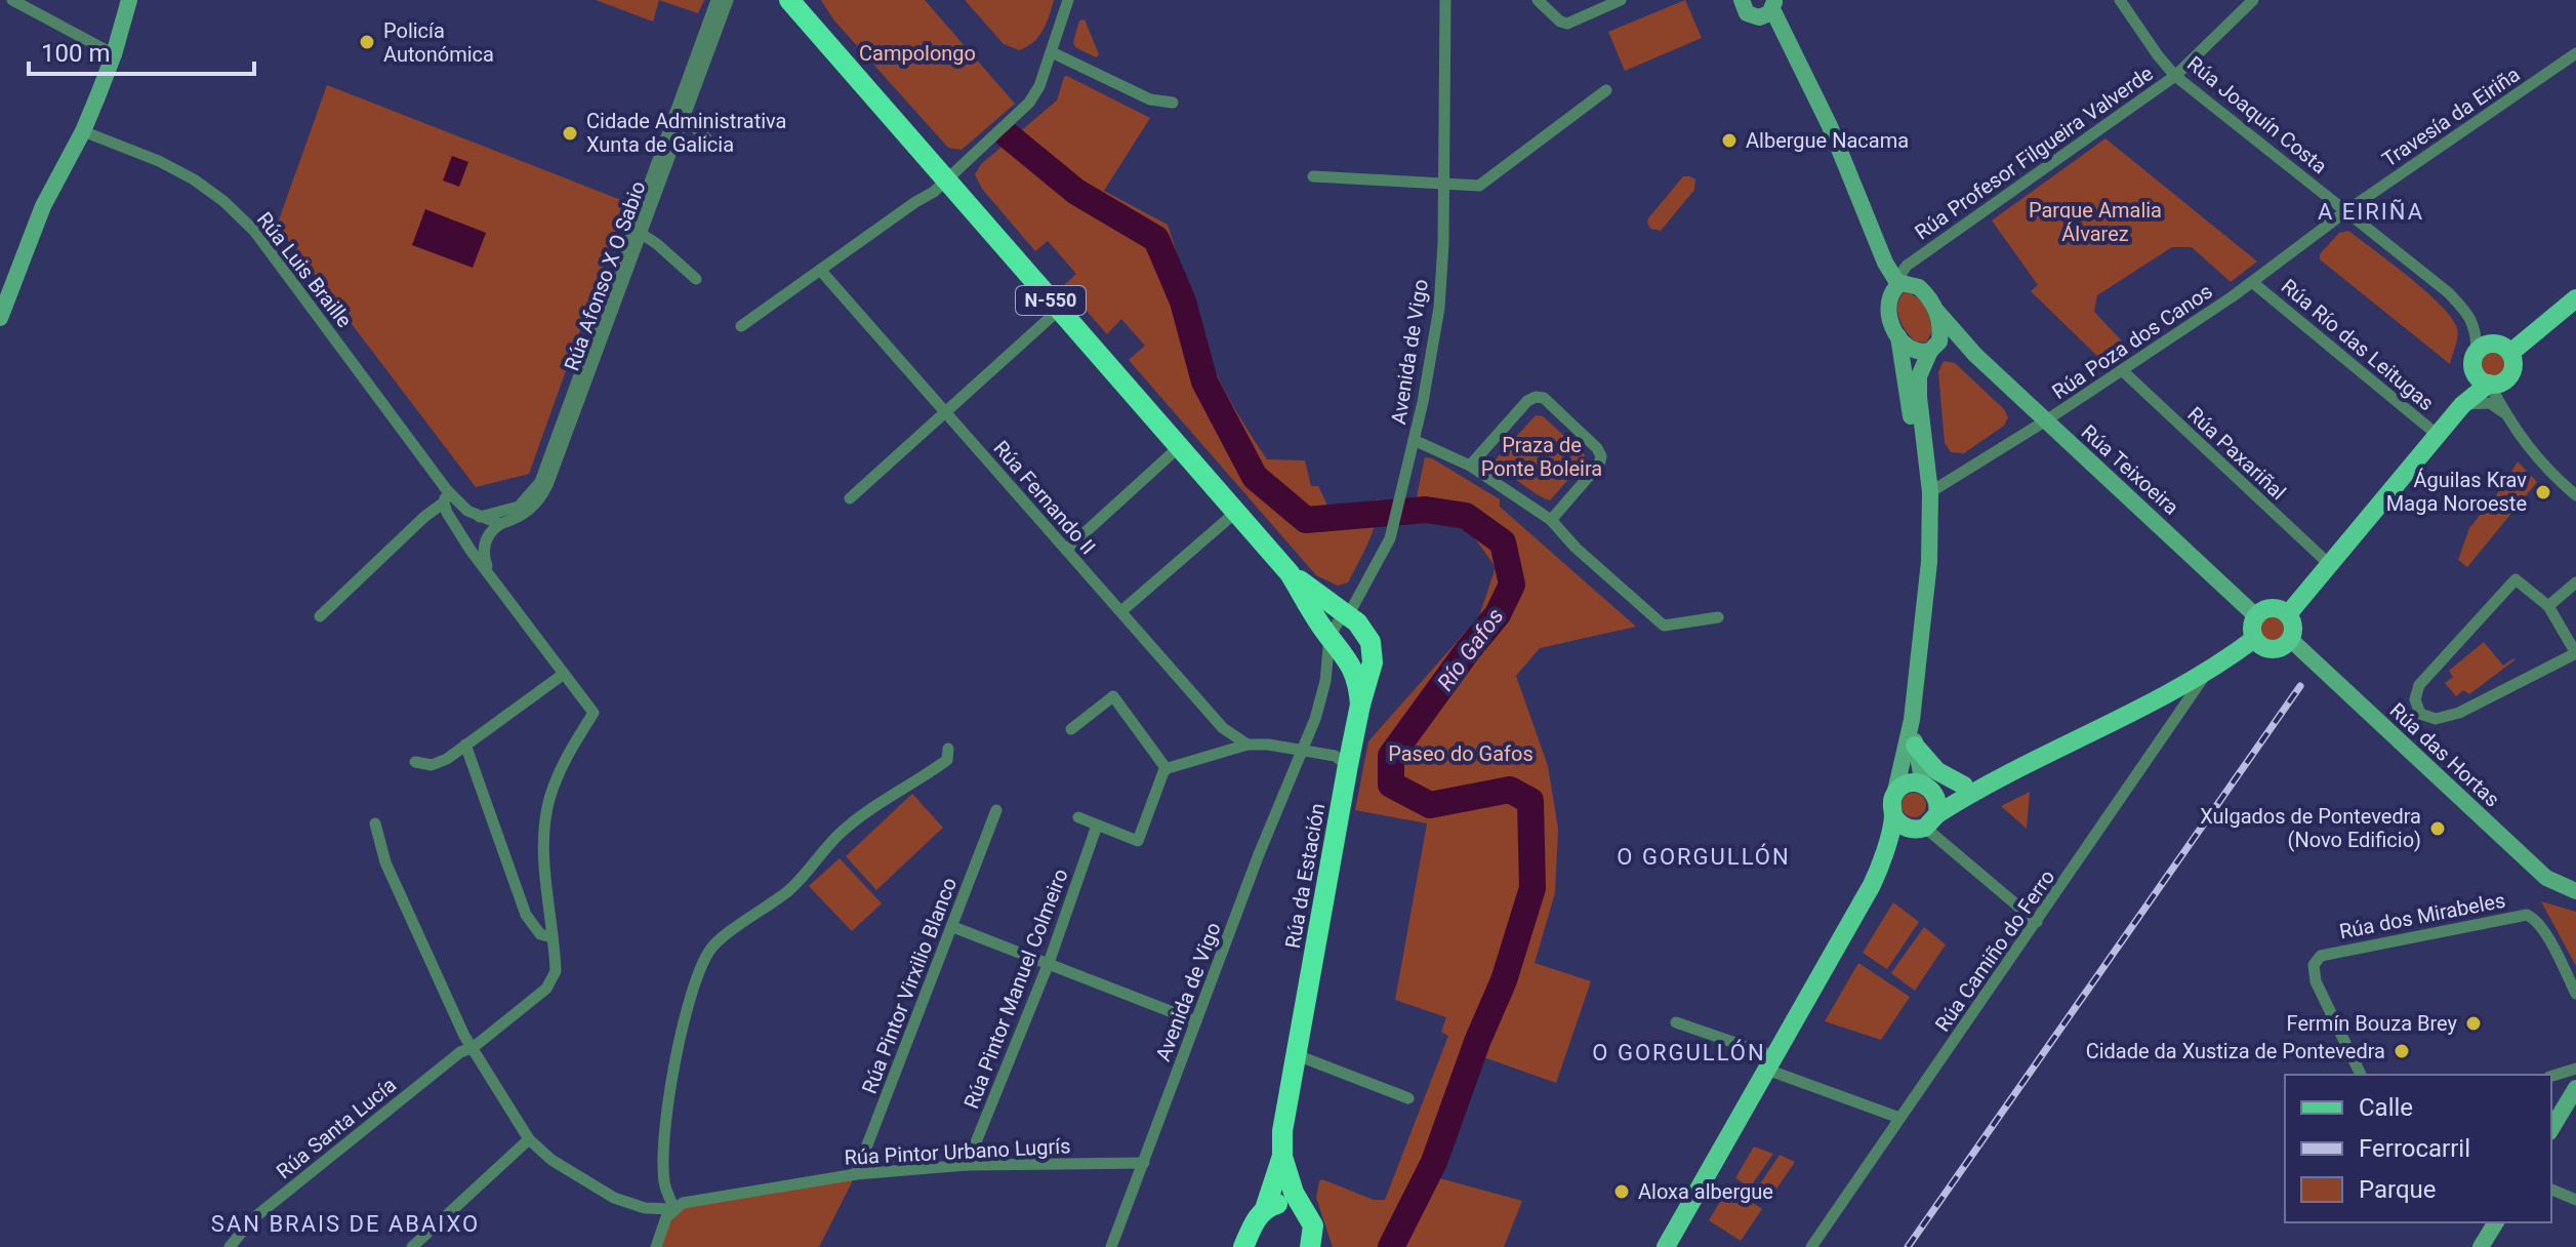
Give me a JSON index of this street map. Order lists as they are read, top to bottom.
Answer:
{
  "streets": {
    "highway": ["N-550", "Rúa da Estación"],
    "main road": ["Rúa Teixoeira", "Rúa das Hortas"],
    "street": [
      "Rúa Joaquín Costa",
      "Travesía da Eiriña",
      "Rúa Profesor Filgueira Valverde",
      "Rúa Luis Braille",
      "Rúa Afonso X O Sabio",
      "Rúa Poza dos Canos",
      "Rúa Río das Leitugas",
      "Avenida de Vigo",
      "Rúa Paxariñal",
      "Rúa Fernando II",
      "Rúa dos Mirabeles",
      "Rúa Camiño do Ferro",
      "Rúa Pintor Virxilio Blanco",
      "Rúa Pintor Manuel Colmeiro",
      "Rúa Santa Lucía",
      "Rúa Pintor Urbano Lugrís"
    ]
  },
  "crossings": [
    ["Rúa Joaquín Costa", "Travesía da Eiriña"],
    ["Rúa Joaquín Costa", "Rúa Profesor Filgueira Valverde"],
    ["Rúa Joaquín Costa", "Rúa Poza dos Canos"],
    ["Travesía da Eiriña", "Rúa Poza dos Canos"],
    ["Rúa Profesor Filgueira Valverde", "Rúa Teixoeira"],
    ["N-550", "Rúa da Estación"],
    ["Rúa Poza dos Canos", "Rúa Río das Leitugas"],
    ["Rúa Poza dos Canos", "Rúa Paxariñal"],
    ["Rúa Poza dos Canos", "Rúa Teixoeira"],
    ["Avenida de Vigo", "Rúa da Estación"],
    ["Avenida de Vigo", "Rúa Pintor Urbano Lugrís"],
    ["Rúa Teixoeira", "Rúa das Hortas"],
    ["Rúa Pintor Virxilio Blanco", "Rúa Pintor Urbano Lugrís"],
    ["Rúa Pintor Manuel Colmeiro", "Rúa Pintor Urbano Lugrís"]
  ],
  "districts": [
    "A EIRIÑA",
    "O GORGULLÓN",
    "O GORGULLÓN",
    "SAN BRAIS DE ABAIXO"
  ],
  "water": ["Río Gafos"],
  "parks": [
    "Campolongo",
    "Parque Amalia Álvarez",
    "Praza de Ponte Boleira",
    "Paseo do Gafos"
  ],
  "places": [
    "Policía Autonómica",
    "Cidade Administrativa Xunta de Galicia",
    "Albergue Nacama",
    "Águilas Krav Maga Noroeste",
    "Xulgados de Pontevedra (Novo Edificio)",
    "Fermín Bouza Brey",
    "Cidade da Xustiza de Pontevedra",
    "Aloxa albergue"
  ],
  "legend": ["Calle", "Ferrocarril", "Parque"],
  "scale_bar": "100 m"
}
